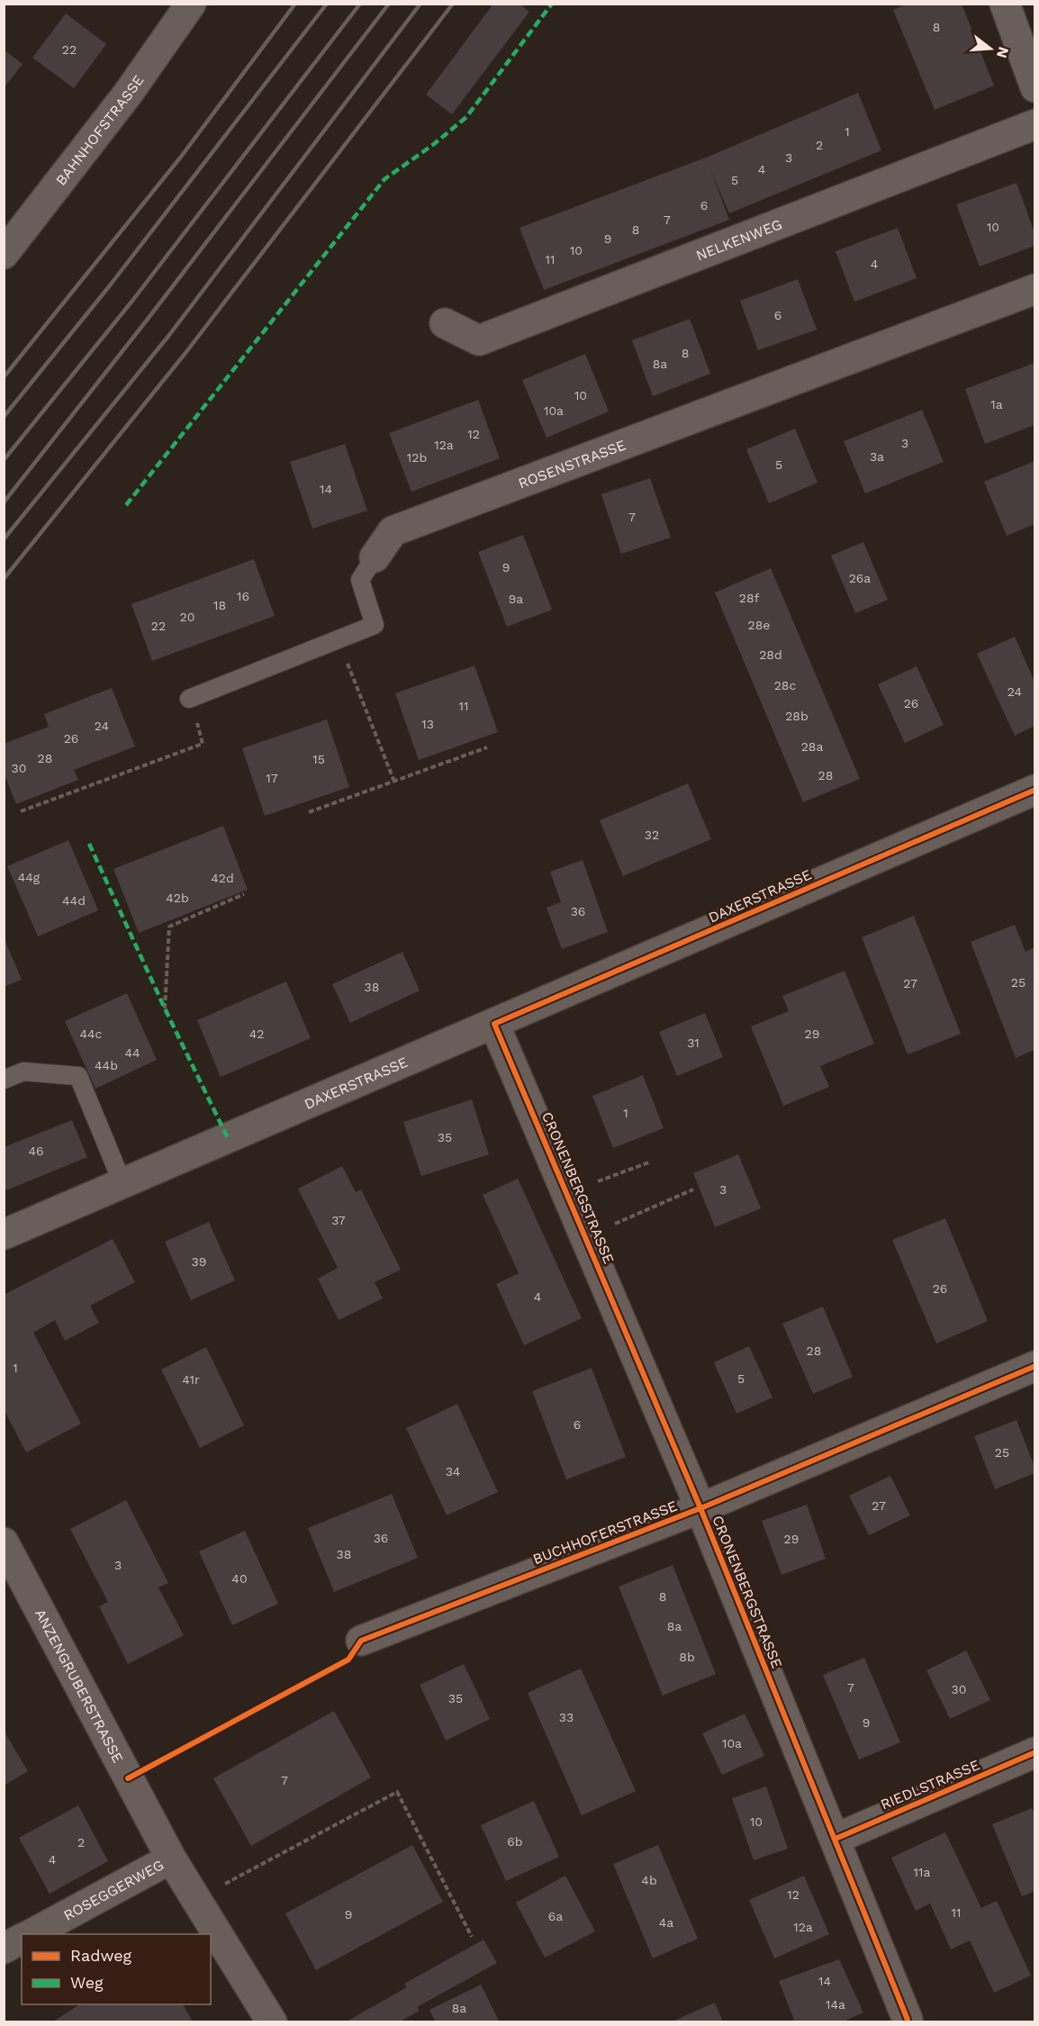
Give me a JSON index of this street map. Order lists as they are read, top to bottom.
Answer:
{
  "streets": {
    "street": [
      "BAHNHOFSTRASSE",
      "NELKENWEG",
      "ROSENSTRASSE",
      "DAXERSTRASSE",
      "CRONENBERGSTRASSE",
      "BUCHHOFERSTRASSE",
      "ANZENGRUBERSTRASSE",
      "RIEDLSTRASSE",
      "ROSEGGERWEG"
    ]
  },
  "crossings": [
    ["DAXERSTRASSE", "CRONENBERGSTRASSE"],
    ["CRONENBERGSTRASSE", "BUCHHOFERSTRASSE"],
    ["CRONENBERGSTRASSE", "RIEDLSTRASSE"],
    ["ANZENGRUBERSTRASSE", "ROSEGGERWEG"]
  ],
  "house_numbers": [
    "8",
    "22",
    "1",
    "2",
    "3",
    "4",
    "5",
    "6",
    "7",
    "10",
    "8",
    "9",
    "10",
    "11",
    "4",
    "6",
    "8",
    "8a",
    "10",
    "1a",
    "10a",
    "12",
    "3",
    "12a",
    "3a",
    "12b",
    "5",
    "14",
    "7",
    "9",
    "26a",
    "16",
    "28f",
    "9a",
    "18",
    "20",
    "28e",
    "22",
    "28d",
    "28c",
    "24",
    "26",
    "11",
    "28b",
    "13",
    "24",
    "26",
    "28a",
    "28",
    "15",
    "30",
    "28",
    "17",
    "32",
    "44g",
    "42d",
    "42b",
    "44d",
    "36",
    "25",
    "27",
    "38",
    "44c",
    "42",
    "29",
    "31",
    "44",
    "44b",
    "1",
    "35",
    "46",
    "3",
    "37",
    "39",
    "26",
    "4",
    "28",
    "1",
    "5",
    "41r",
    "6",
    "25",
    "34",
    "27",
    "36",
    "29",
    "38",
    "3",
    "40",
    "8",
    "8a",
    "8b",
    "7",
    "30",
    "35",
    "33",
    "9",
    "10a",
    "7",
    "10",
    "6b",
    "2",
    "4",
    "11a",
    "4b",
    "12",
    "11",
    "9",
    "6a",
    "4a",
    "12a",
    "14",
    "14a",
    "8a"
  ],
  "legend": ["Radweg", "Weg"],
  "north": "right"
}
